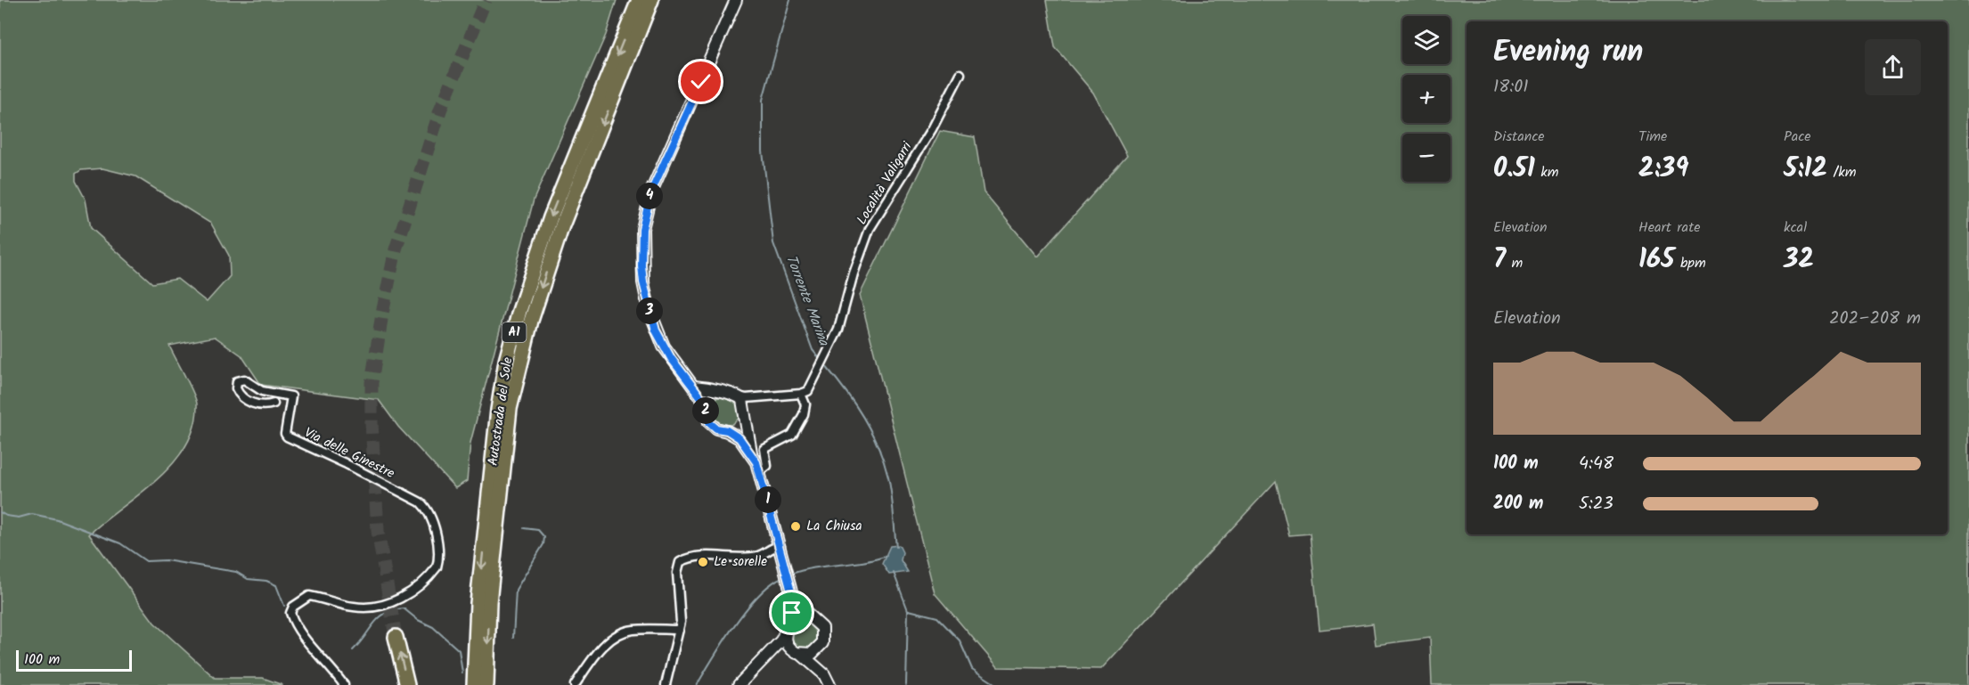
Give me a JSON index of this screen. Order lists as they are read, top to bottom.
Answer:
{
  "streets": {
    "highway": ["A1", "Autostrada del Sole"],
    "street": ["Località Valigarri", "Via delle Ginestre"]
  },
  "one_way": ["Autostrada del Sole"],
  "water": ["Torrente Marina"],
  "places": ["La Chiusa", "Le sorelle"],
  "scale_bar": "100 m",
  "page": {
    "map_buttons": ["+", "−"],
    "heading": ["Evening run", "18:01"],
    "stats": [
      ["Distance", "0.51 km"],
      ["Time", "2:39"],
      ["Pace", "5:12 /km"],
      ["Elevation", "7 m"],
      ["Heart rate", "165 bpm"],
      ["kcal", "32"]
    ],
    "pins": [
      "4",
      "3",
      "2",
      "1"
    ],
    "chart": ["Elevation", "202–208 m"],
    "list": [
      {
        "name": "100 m",
        "note": "4:48"
      },
      {
        "name": "200 m",
        "note": "5:23"
      }
    ],
    "scale": "100 m"
  }
}
